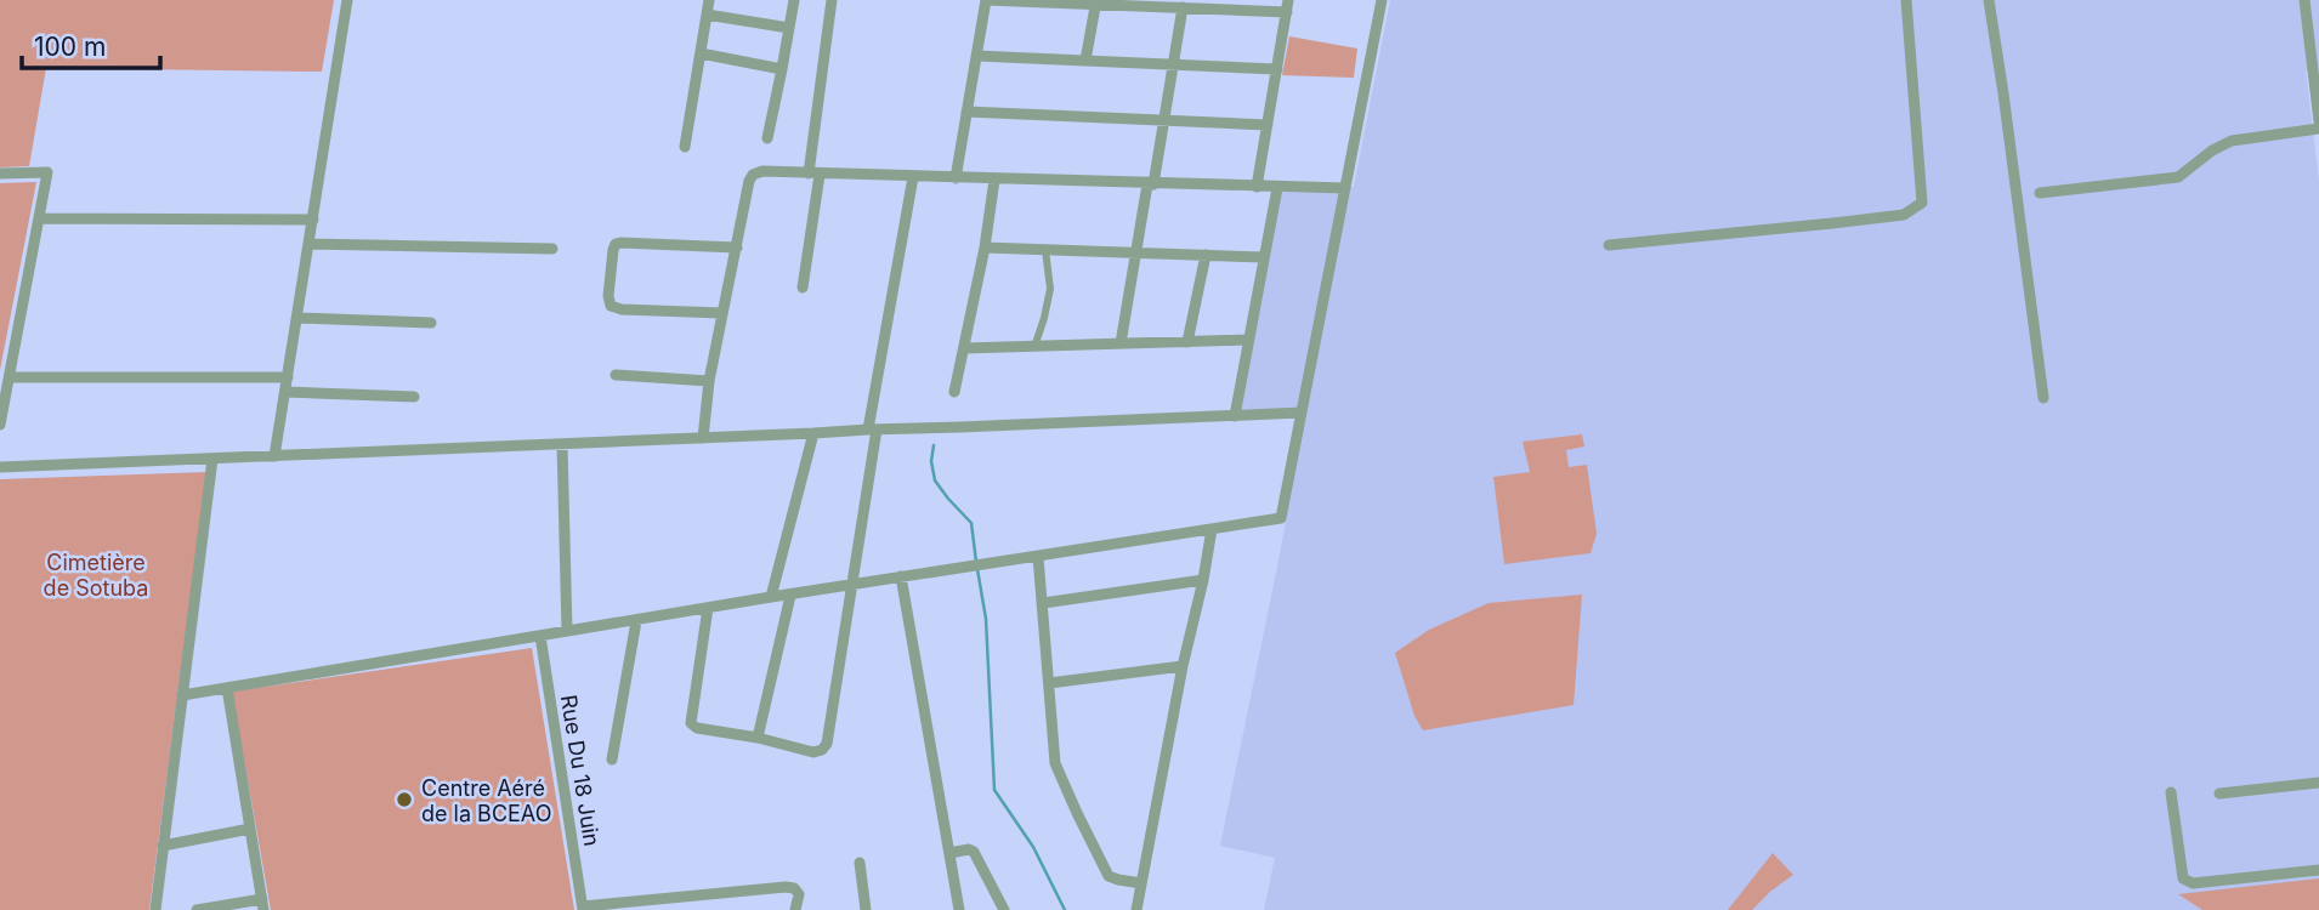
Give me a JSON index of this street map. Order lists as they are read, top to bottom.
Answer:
{
  "streets": {
    "street": ["Rue Du 18 Juin"]
  },
  "parks": ["Cimetière de Sotuba"],
  "places": ["Centre Aéré de la BCEAO"],
  "scale_bar": "100 m"
}
